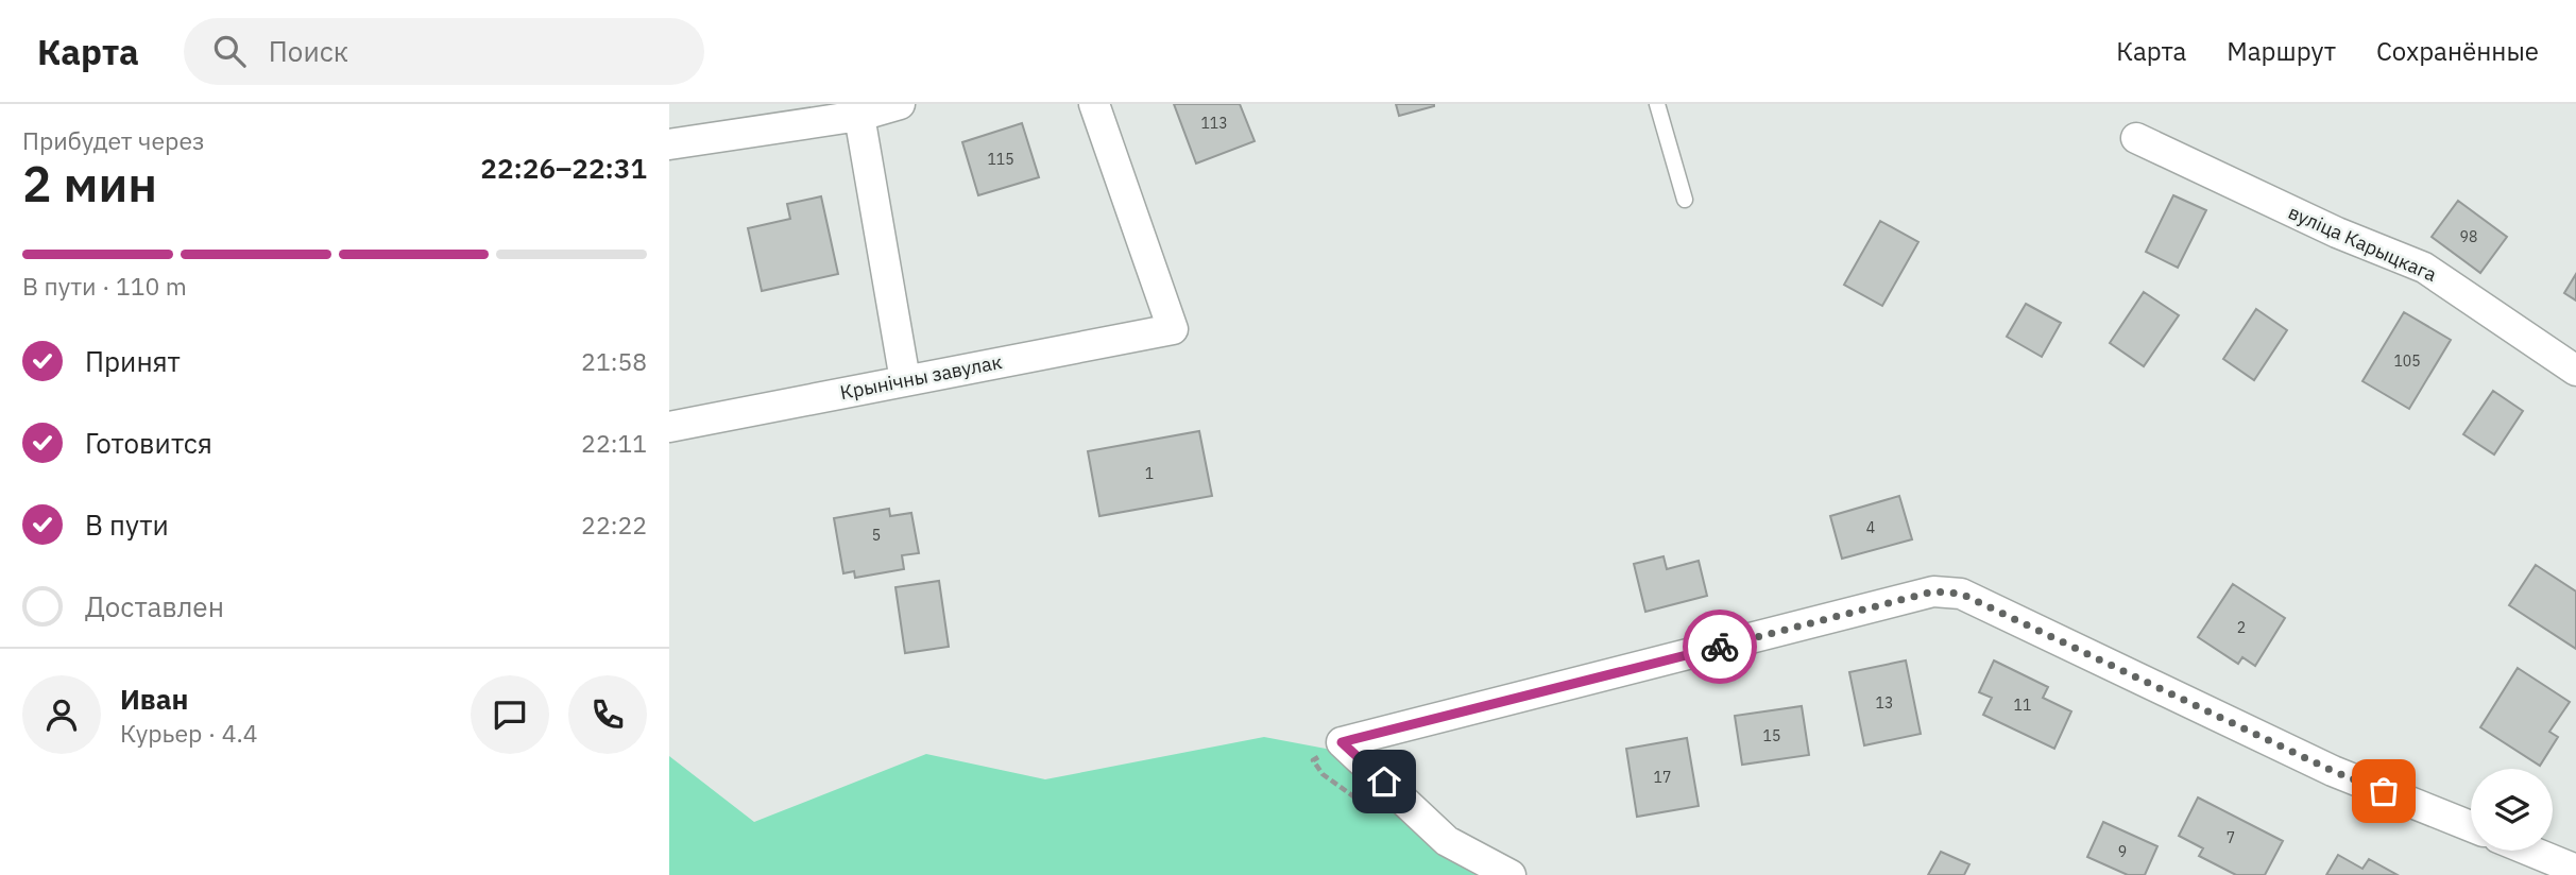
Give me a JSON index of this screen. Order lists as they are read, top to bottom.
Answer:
{
  "streets": {
    "street": ["вуліца Карыцкага", "Крынічны завулак"]
  },
  "house_numbers": [
    "113",
    "115",
    "98",
    "105",
    "1",
    "4",
    "5",
    "2",
    "13",
    "11",
    "15",
    "17",
    "7",
    "9"
  ],
  "page": {
    "header": "Карта",
    "search": "Поиск",
    "nav": ["Карта", "Маршрут", "Сохранённые"],
    "heading": ["2 мин", "Прибудет через", "22:26–22:31"],
    "panel": ["Иван", "Курьер · 4.4"],
    "bar": "В пути · 110 m",
    "list": [
      ["Принят", "21:58"],
      ["Готовится", "22:11"],
      ["В пути", "22:22"],
      "Доставлен"
    ]
  }
}
